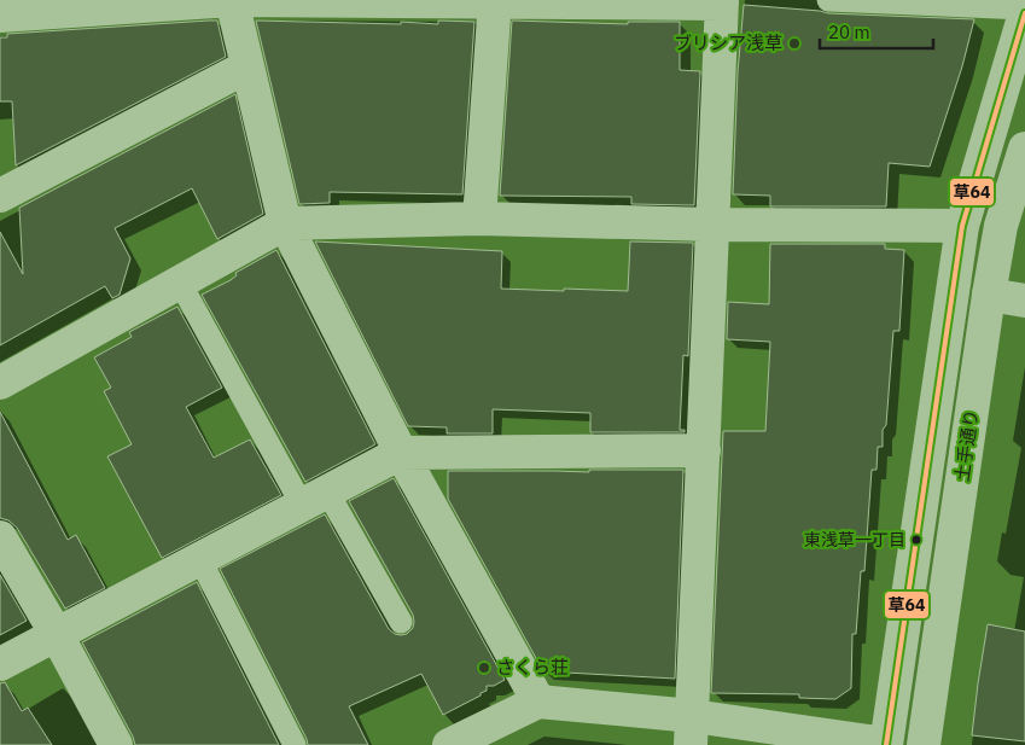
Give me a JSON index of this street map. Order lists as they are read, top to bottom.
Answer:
{
  "streets": {
    "street": ["土手通り"]
  },
  "places": ["ブリシア浅草", "東浅草一丁目", "さくら荘"],
  "lines": ["transit line 草64"],
  "scale_bar": "20 m"
}
